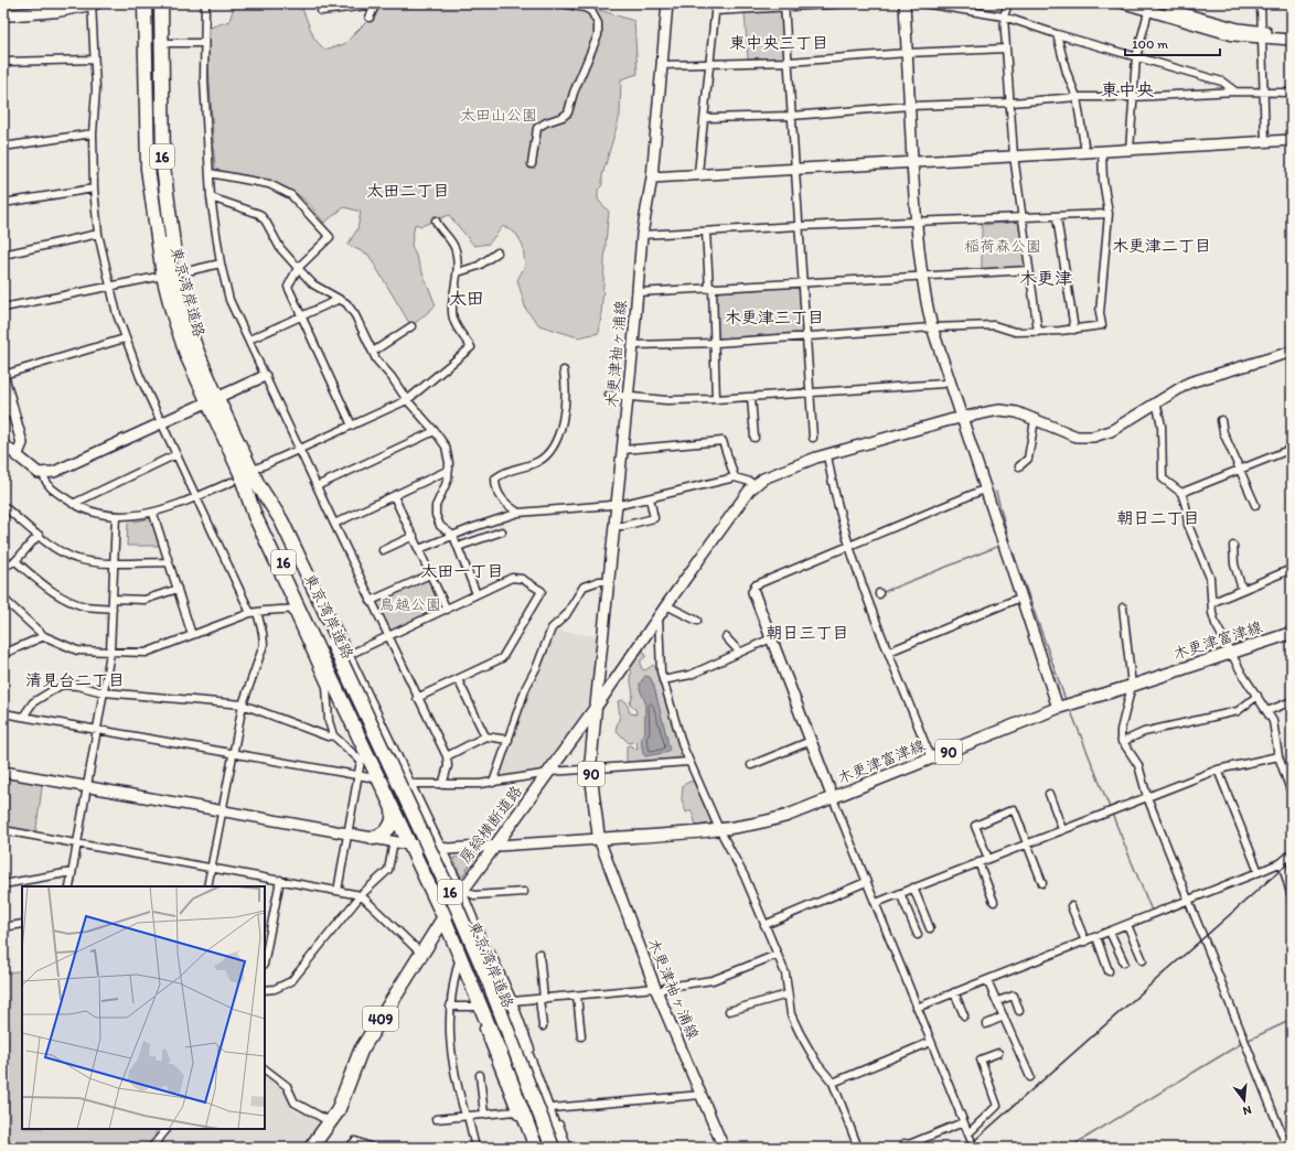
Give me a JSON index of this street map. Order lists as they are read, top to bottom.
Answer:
{
  "streets": {
    "highway": [
      "16",
      "東京湾岸道路",
      "房総横断道路",
      "409"
    ],
    "main road": ["木更津富津線", "90"],
    "street": ["木更津袖ヶ浦線"]
  },
  "crossings": [
    ["16", "東京湾岸道路"],
    ["16", "房総横断道路"],
    ["木更津袖ヶ浦線", "木更津富津線"],
    ["木更津袖ヶ浦線", "90"],
    ["木更津袖ヶ浦線", "房総横断道路"],
    ["木更津富津線", "90"],
    ["90", "房総横断道路"]
  ],
  "districts": [
    "東中央三丁目",
    "東中央",
    "太田二丁目",
    "木更津二丁目",
    "木更津",
    "太田",
    "木更津三丁目",
    "朝日二丁目",
    "太田一丁目",
    "朝日三丁目",
    "清見台二丁目"
  ],
  "parks": ["太田山公園", "稲荷森公園", "鳥越公園"],
  "scale_bar": "100 m",
  "north": "bottom"
}
